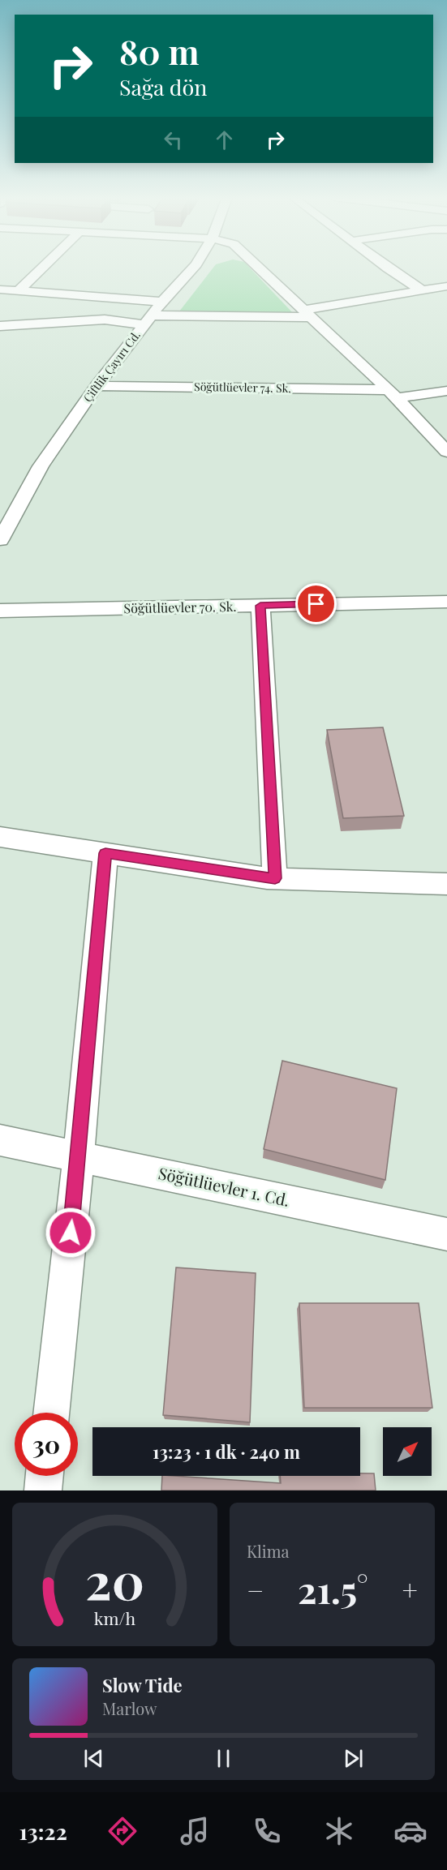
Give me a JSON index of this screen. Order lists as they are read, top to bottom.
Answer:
{
  "streets": {
    "street": [
      "Çiftlik Çayırı Cd.",
      "Söğütlüevler 74. Sk.",
      "Söğütlüevler 70. Sk.",
      "Söğütlüevler 1. Cd."
    ]
  },
  "crossings": [
    ["Çiftlik Çayırı Cd.", "Söğütlüevler 74. Sk."]
  ],
  "north": "top right",
  "page": {
    "turn": ["80 m", "Sağa dön"],
    "limit": "30",
    "trip": "13:23 · 1 dk · 240 m",
    "tile": "Klima",
    "heat": ["−", "21.5°", "+"],
    "song": ["Slow Tide", "Marlow"],
    "tabs": "13:22",
    "gauge": ["20", "km/h"]
  }
}
